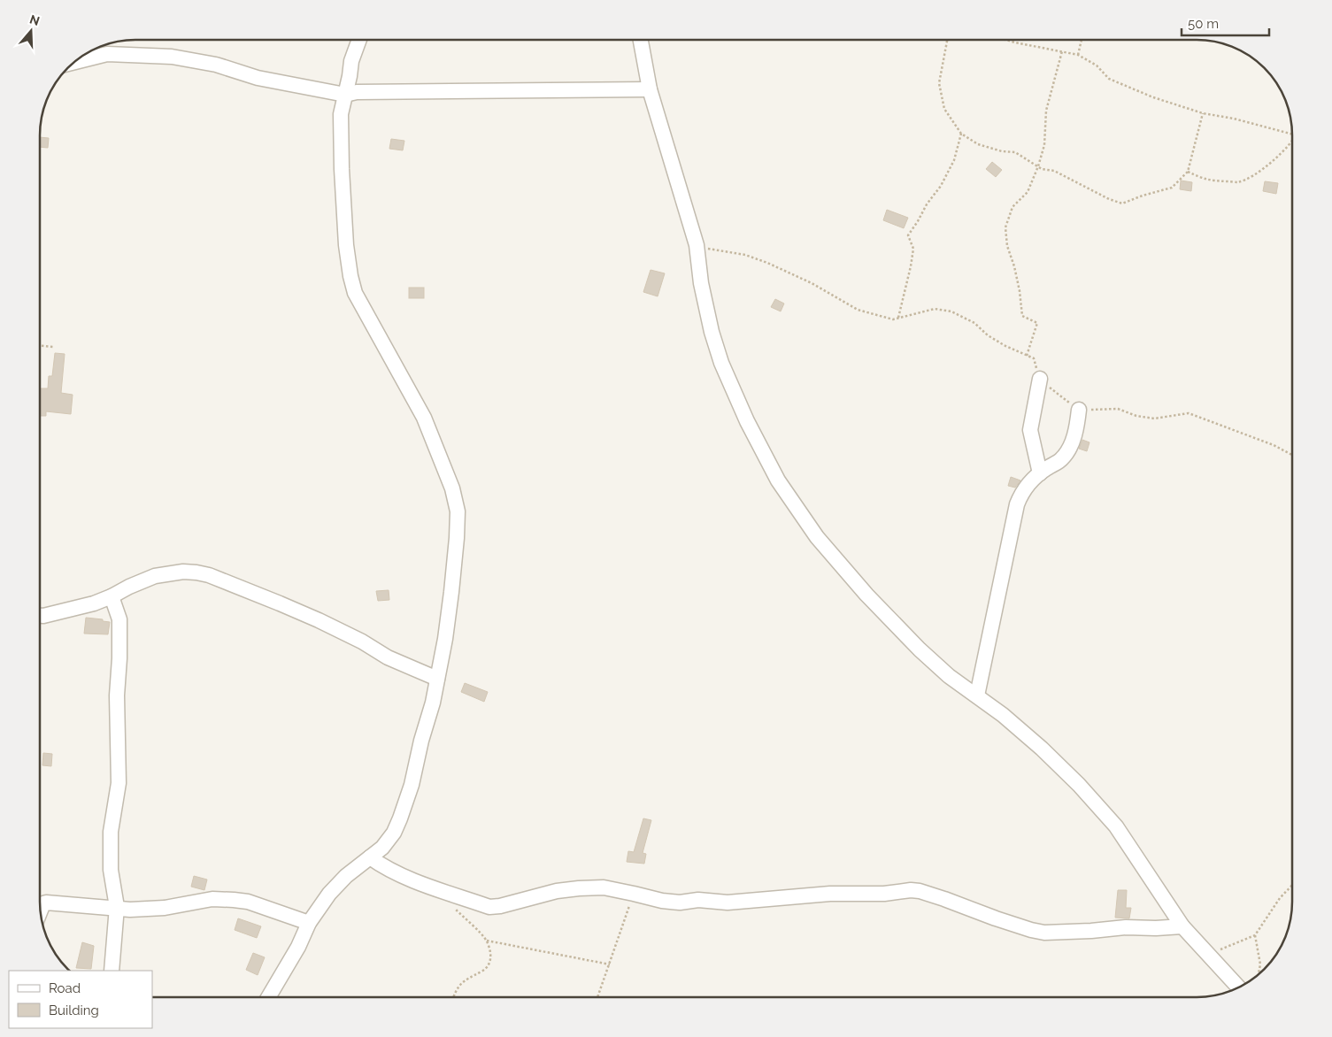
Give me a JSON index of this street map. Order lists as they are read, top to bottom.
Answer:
{
  "legend": ["Road", "Building"],
  "scale_bar": "50 m",
  "north": "top"
}
